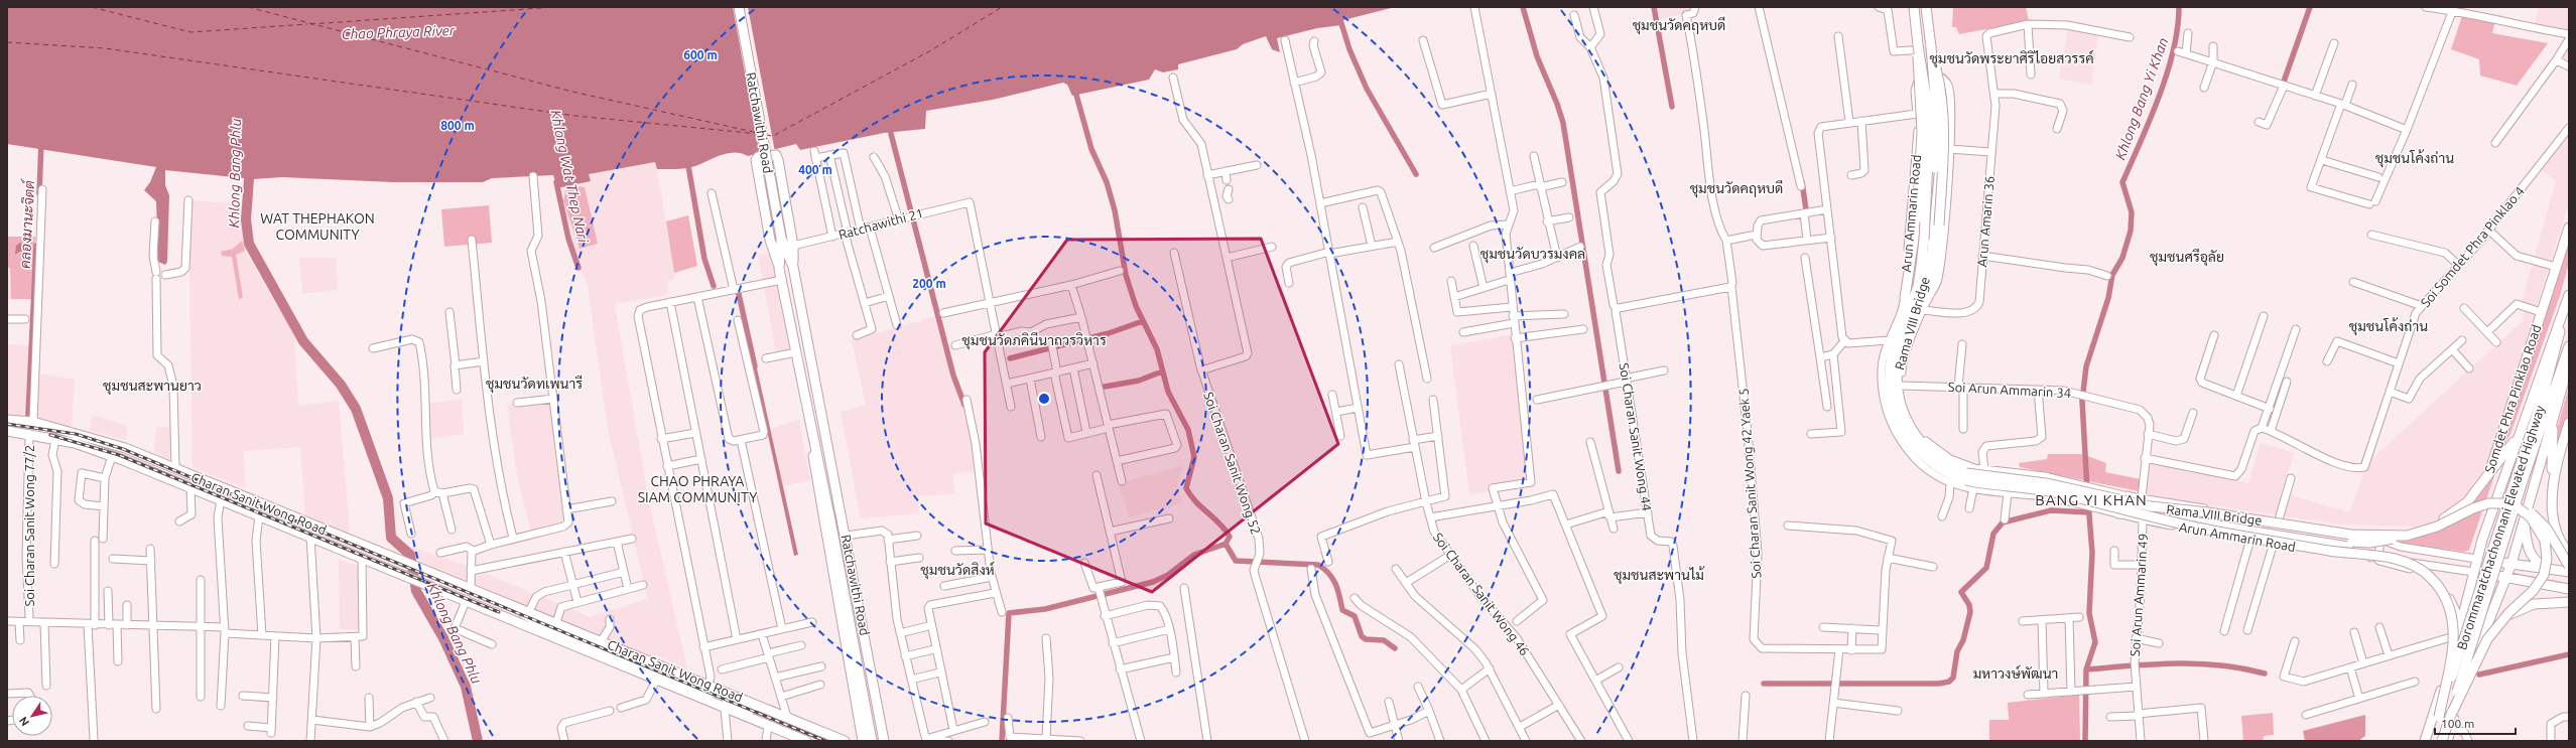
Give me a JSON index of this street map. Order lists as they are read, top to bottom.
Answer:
{
  "streets": {
    "main road": [
      "Ratchawithi Road",
      "Arun Ammarin Road",
      "Rama VIII Bridge",
      "Somdet Phra Pinklao Road",
      "Charan Sanit Wong Road",
      "Borommaratchachonnani Elevated Highway"
    ],
    "street": [
      "Arun Amarin 36",
      "Ratchawithi 21",
      "Soi Somdet Phra Pinklao 4",
      "Soi Arun Ammarin 34",
      "Soi Charan Sanit Wong 44",
      "Soi Charan Sanit Wong 52",
      "Soi Charan Sanit Wong 42 Yaek 5",
      "Soi Charan Sanit Wong 77/2",
      "Soi Charan Sanit Wong 46",
      "Soi Arun Ammarin 49"
    ]
  },
  "crossings": [
    ["Arun Ammarin Road", "Arun Amarin 36"],
    ["Arun Ammarin Road", "Soi Arun Ammarin 34"],
    ["Arun Ammarin Road", "Somdet Phra Pinklao Road"],
    ["Arun Ammarin Road", "Soi Arun Ammarin 49"],
    ["Rama VIII Bridge", "Borommaratchachonnani Elevated Highway"],
    ["Somdet Phra Pinklao Road", "Borommaratchachonnani Elevated Highway"],
    ["Charan Sanit Wong Road", "Soi Charan Sanit Wong 77/2"]
  ],
  "districts": [
    "ชุมชนวัดคฤหบดี",
    "ชุมชนวัดพระยาศิริไอยสวรรค์",
    "ชุมชนโค้งถ่าน",
    "ชุมชนวัดคฤหบดี",
    "WAT THEPHAKON COMMUNITY",
    "ชุมชนวัดบวรมงคล",
    "ชุมชนศรีอุลัย",
    "ชุมชนโค้งถ่าน",
    "ชุมชนวัดภคินีนาถวรวิหาร",
    "ชุมชนวัดทเพนารี",
    "ชุมชนสะพานยาว",
    "CHAO PHRAYA SIAM COMMUNITY",
    "BANG YI KHAN",
    "ชุมชนวัดสิงห์",
    "ชุมชนสะพานไม้",
    "มหาวงษ์พัฒนา"
  ],
  "water": [
    "Chao Phraya River",
    "Khlong Bang Yi Khan",
    "Khlong Bang Phlu",
    "Khlong Wat Thep Nari",
    "คลองมานะจิตต์"
  ],
  "scale_bar": "100 m",
  "north": "bottom left",
  "rings": [
    "600 m",
    "800 m",
    "400 m",
    "200 m"
  ]
}
